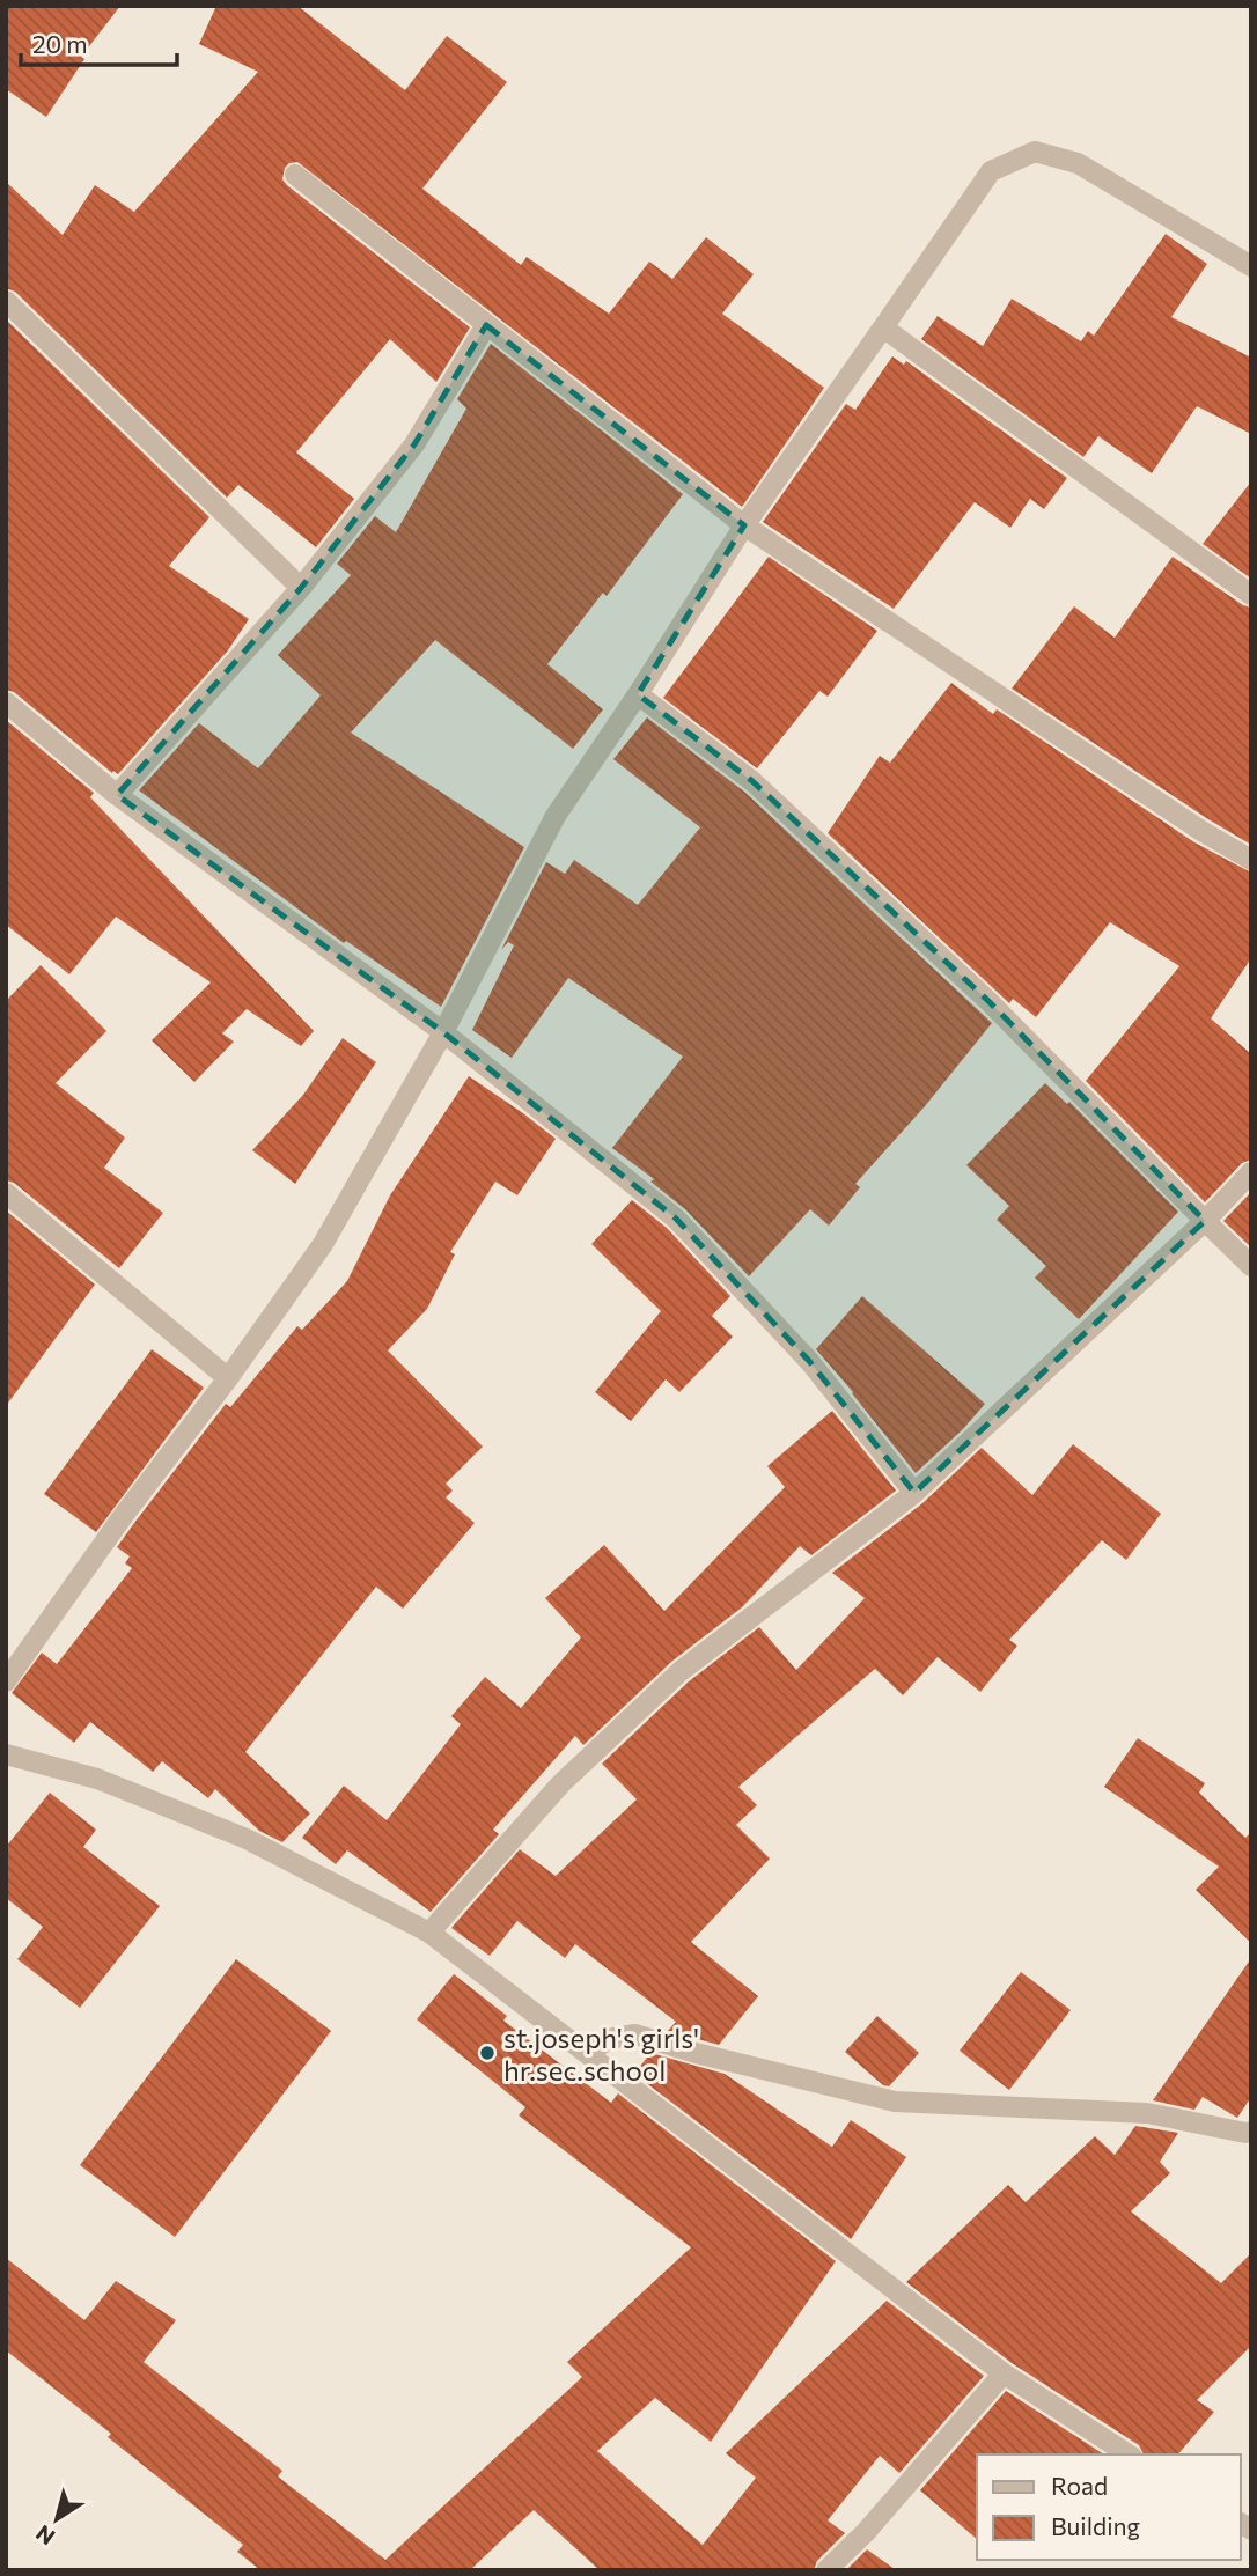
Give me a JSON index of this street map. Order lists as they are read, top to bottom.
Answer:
{
  "places": ["st.joseph's girls' hr.sec.school"],
  "legend": ["Road", "Building"],
  "scale_bar": "20 m",
  "north": "bottom left"
}
